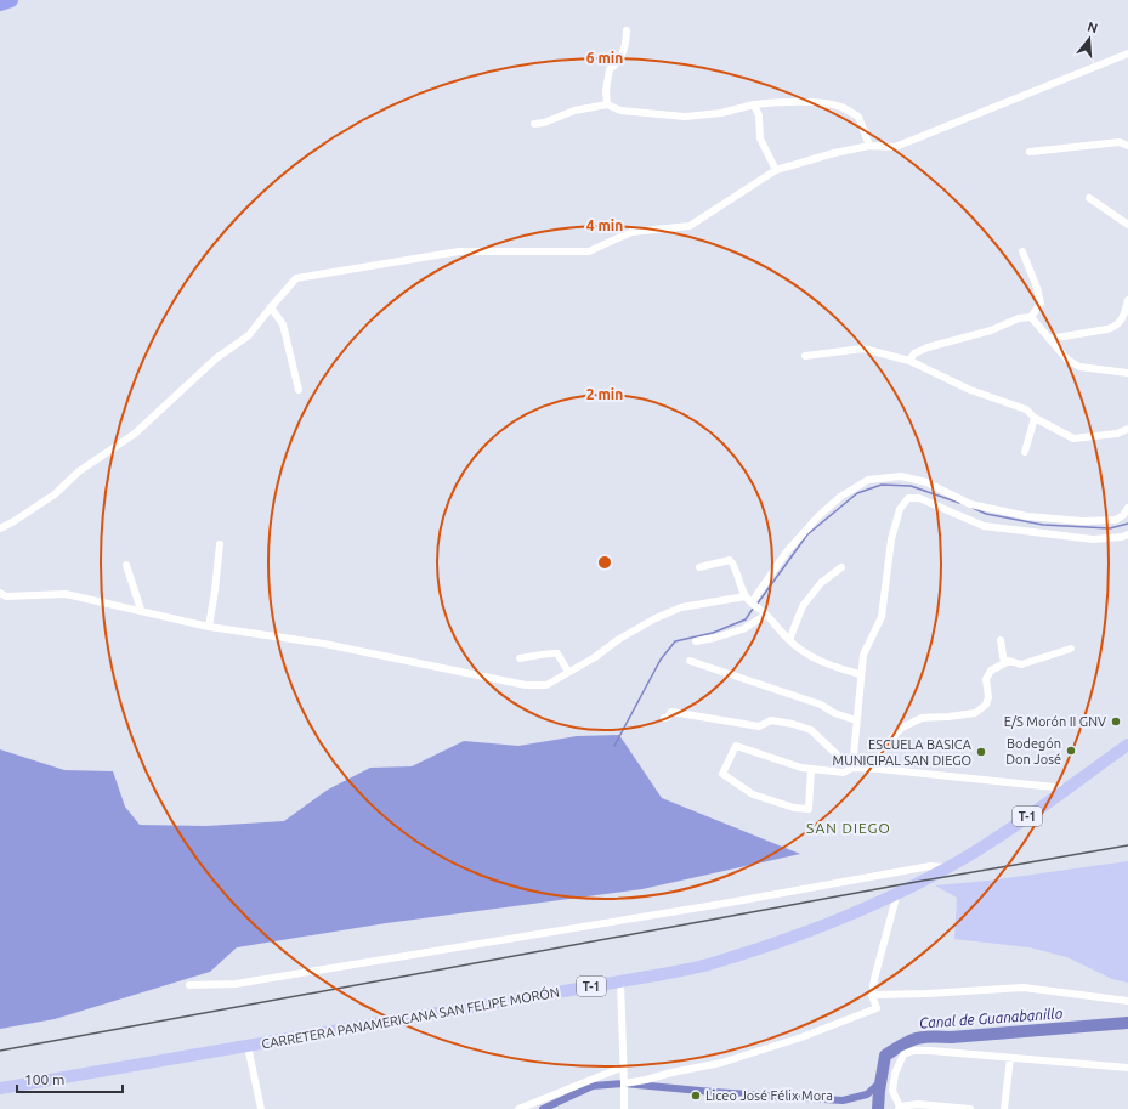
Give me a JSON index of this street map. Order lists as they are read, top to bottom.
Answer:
{
  "streets": {
    "main road": ["T-1", "CARRETERA PANAMERICANA SAN FELIPE MORÓN"]
  },
  "crossings": [
    ["T-1", "CARRETERA PANAMERICANA SAN FELIPE MORÓN"]
  ],
  "districts": ["SAN DIEGO"],
  "water": ["Canal de Guanabanillo"],
  "places": [
    "E/S Morón II GNV",
    "Bodegón Don José",
    "ESCUELA BASICA MUNICIPAL SAN DIEGO",
    "Liceo José Félix Mora"
  ],
  "scale_bar": "100 m",
  "north": "top",
  "rings": ["6 min", "4 min", "2 min"]
}
